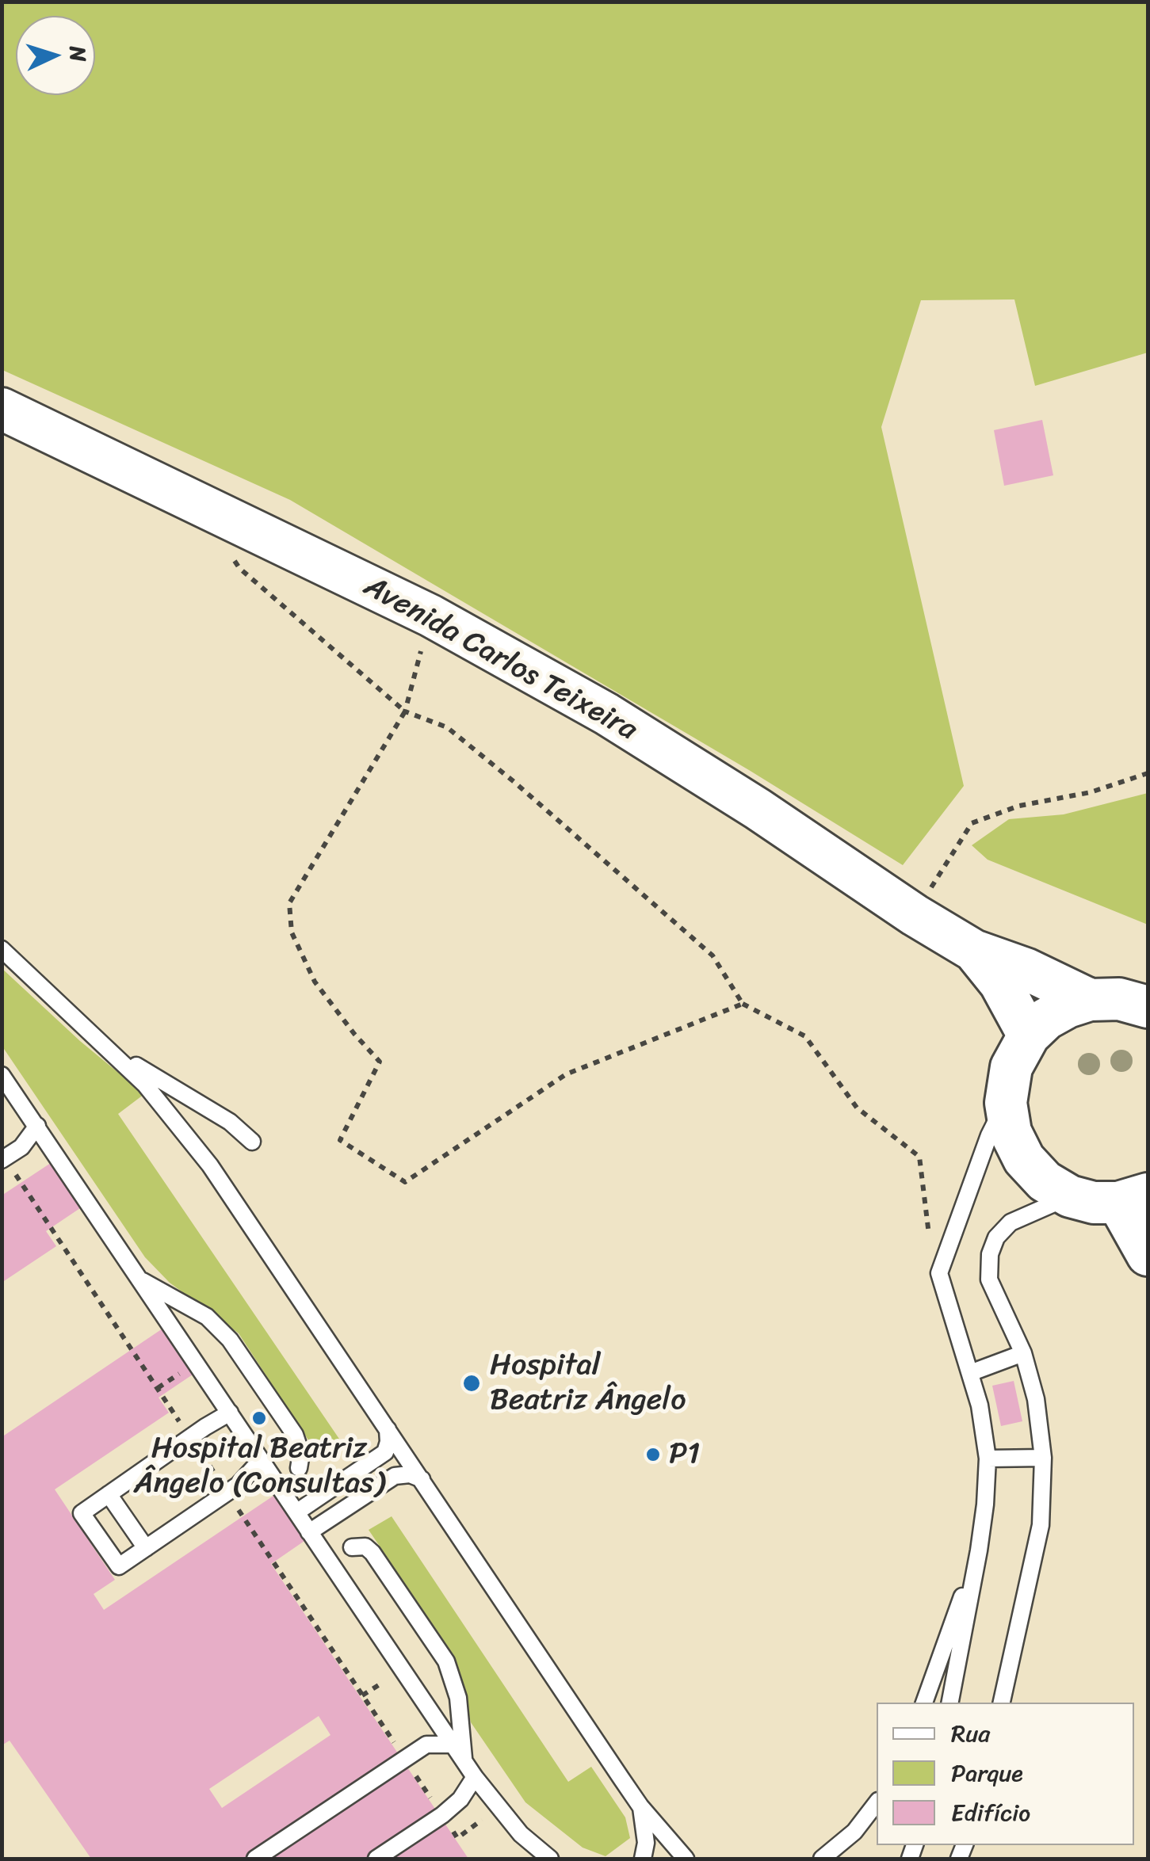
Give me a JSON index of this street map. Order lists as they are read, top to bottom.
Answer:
{
  "streets": {
    "main road": ["Avenida Carlos Teixeira"]
  },
  "places": ["Hospital Beatriz Ângelo", "Hospital Beatriz Ângelo (Consultas)", "P1"],
  "legend": ["Rua", "Parque", "Edifício"],
  "north": "right"
}
